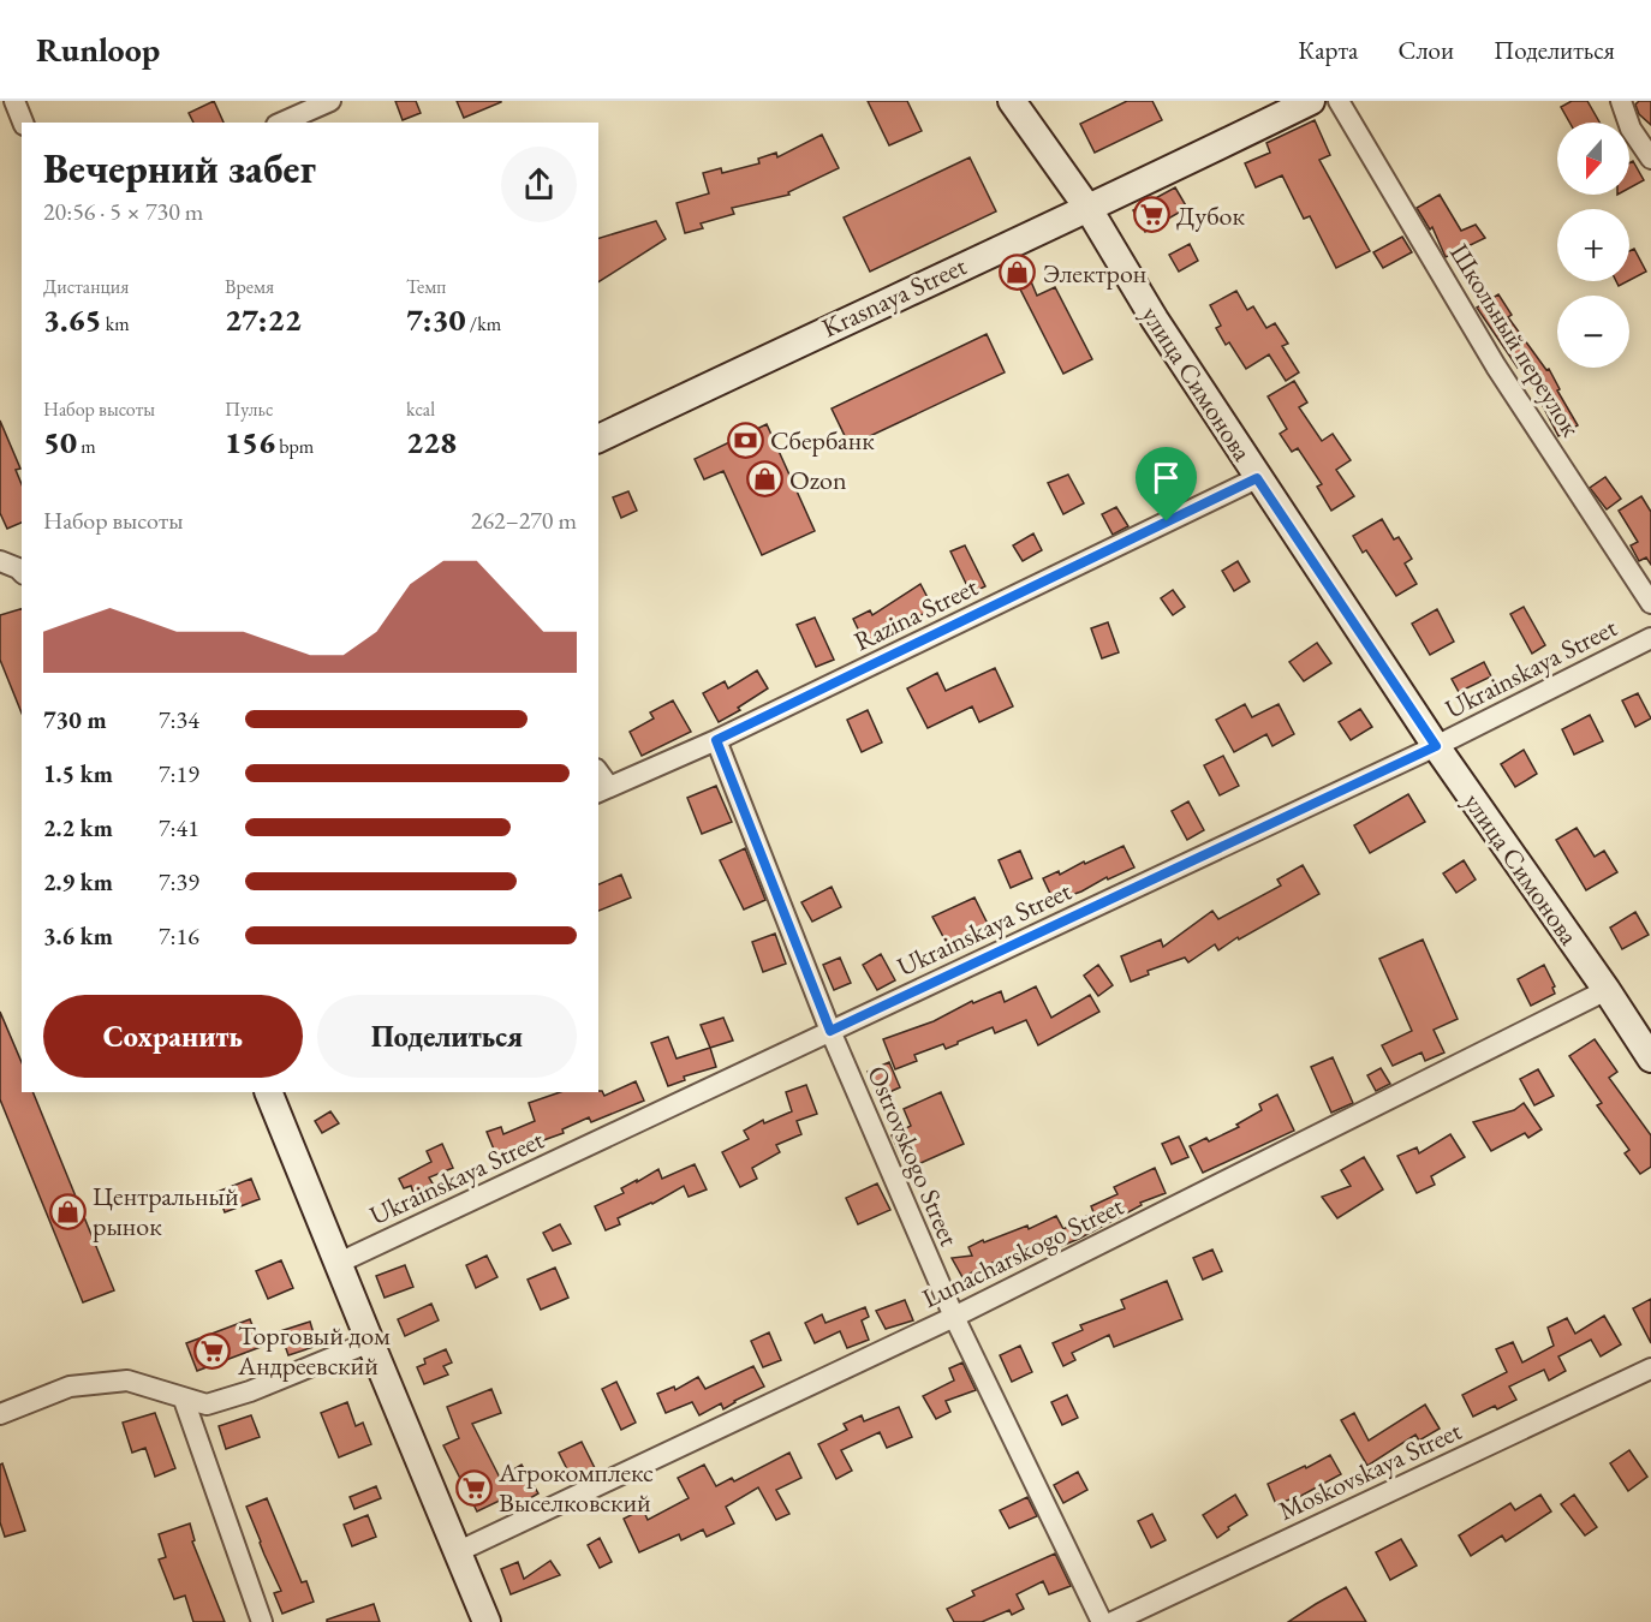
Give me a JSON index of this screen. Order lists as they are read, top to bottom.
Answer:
{
  "streets": {
    "street": [
      "Krasnaya Street",
      "Школьный переулок",
      "улица Симонова",
      "Razina Street",
      "Ukrainskaya Street",
      "Ostrovskogo Street",
      "Lunacharskogo Street",
      "Moskovskaya Street"
    ]
  },
  "crossings": [
    ["Krasnaya Street", "улица Симонова"],
    ["улица Симонова", "Razina Street"],
    ["улица Симонова", "Ukrainskaya Street"],
    ["улица Симонова", "Lunacharskogo Street"],
    ["Razina Street", "Ostrovskogo Street"],
    ["Ukrainskaya Street", "Ostrovskogo Street"],
    ["Ostrovskogo Street", "Lunacharskogo Street"]
  ],
  "places": {
    "supermarket": ["Дубок", "Торговый дом Андреевский", "Агрокомплекс Выселковский"],
    "shop": ["Электрон", "Ozon", "Центральный рынок"],
    "bank": ["Сбербанк"]
  },
  "north": "bottom",
  "page": {
    "header": "Runloop",
    "nav": ["Карта", "Слои", "Поделиться"],
    "map_buttons": ["+", "−"],
    "heading": ["Вечерний забег", "20:56 · 5 × 730 m"],
    "stats": [
      ["Дистанция", "3.65 km"],
      ["Время", "27:22"],
      ["Темп", "7:30 /km"],
      ["Набор высоты", "50 m"],
      ["Пульс", "156 bpm"],
      ["kcal", "228"]
    ],
    "chart": ["Набор высоты", "262–270 m"],
    "list": [
      {
        "name": "730 m",
        "note": "7:34"
      },
      {
        "name": "1.5 km",
        "note": "7:19"
      },
      {
        "name": "2.2 km",
        "note": "7:41"
      },
      {
        "name": "2.9 km",
        "note": "7:39"
      },
      {
        "name": "3.6 km",
        "note": "7:16"
      }
    ],
    "buttons": ["Сохранить", "Поделиться"]
  }
}
